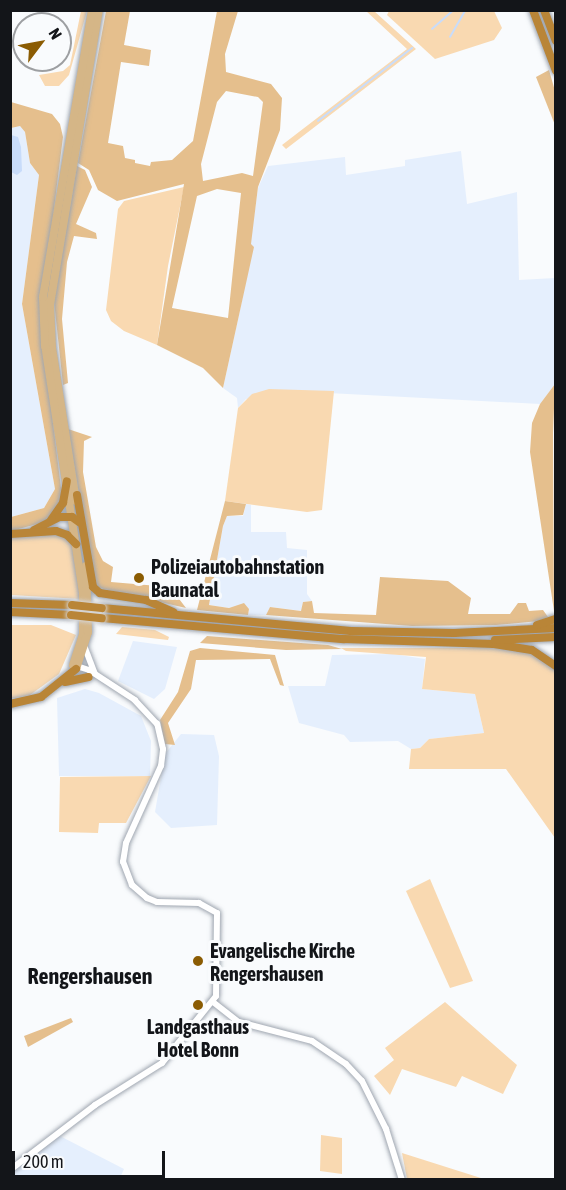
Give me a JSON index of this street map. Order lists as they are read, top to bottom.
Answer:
{
  "districts": ["Rengershausen"],
  "places": ["Polizeiautobahnstation Baunatal", "Evangelische Kirche Rengershausen", "Landgasthaus Hotel Bonn"],
  "scale_bar": "200 m",
  "north": "top right"
}
